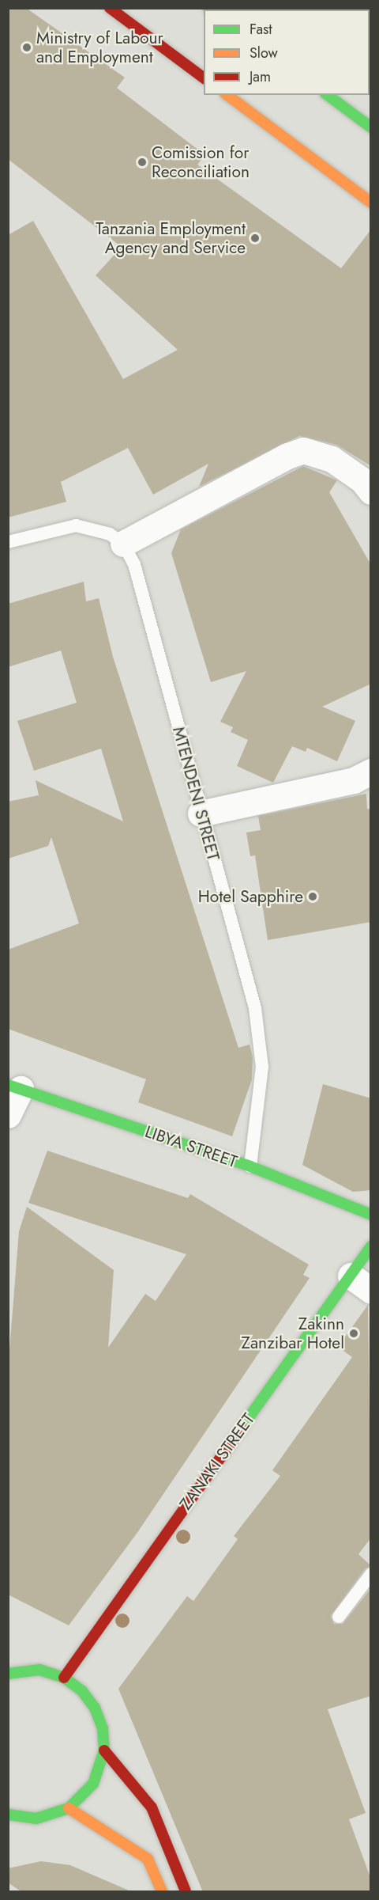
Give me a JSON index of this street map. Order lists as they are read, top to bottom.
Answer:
{
  "streets": {
    "main road": ["LIBYA STREET", "ZANAKI STREET"],
    "lane": ["MTENDENI STREET"]
  },
  "crossings": [
    ["MTENDENI STREET", "LIBYA STREET"]
  ],
  "places": [
    "Ministry of Labour and Employment",
    "Comission for Reconciliation",
    "Tanzania Employment Agency and Service",
    "Hotel Sapphire",
    "Zakinn Zanzibar Hotel"
  ],
  "legend": ["Fast", "Slow", "Jam"]
}
